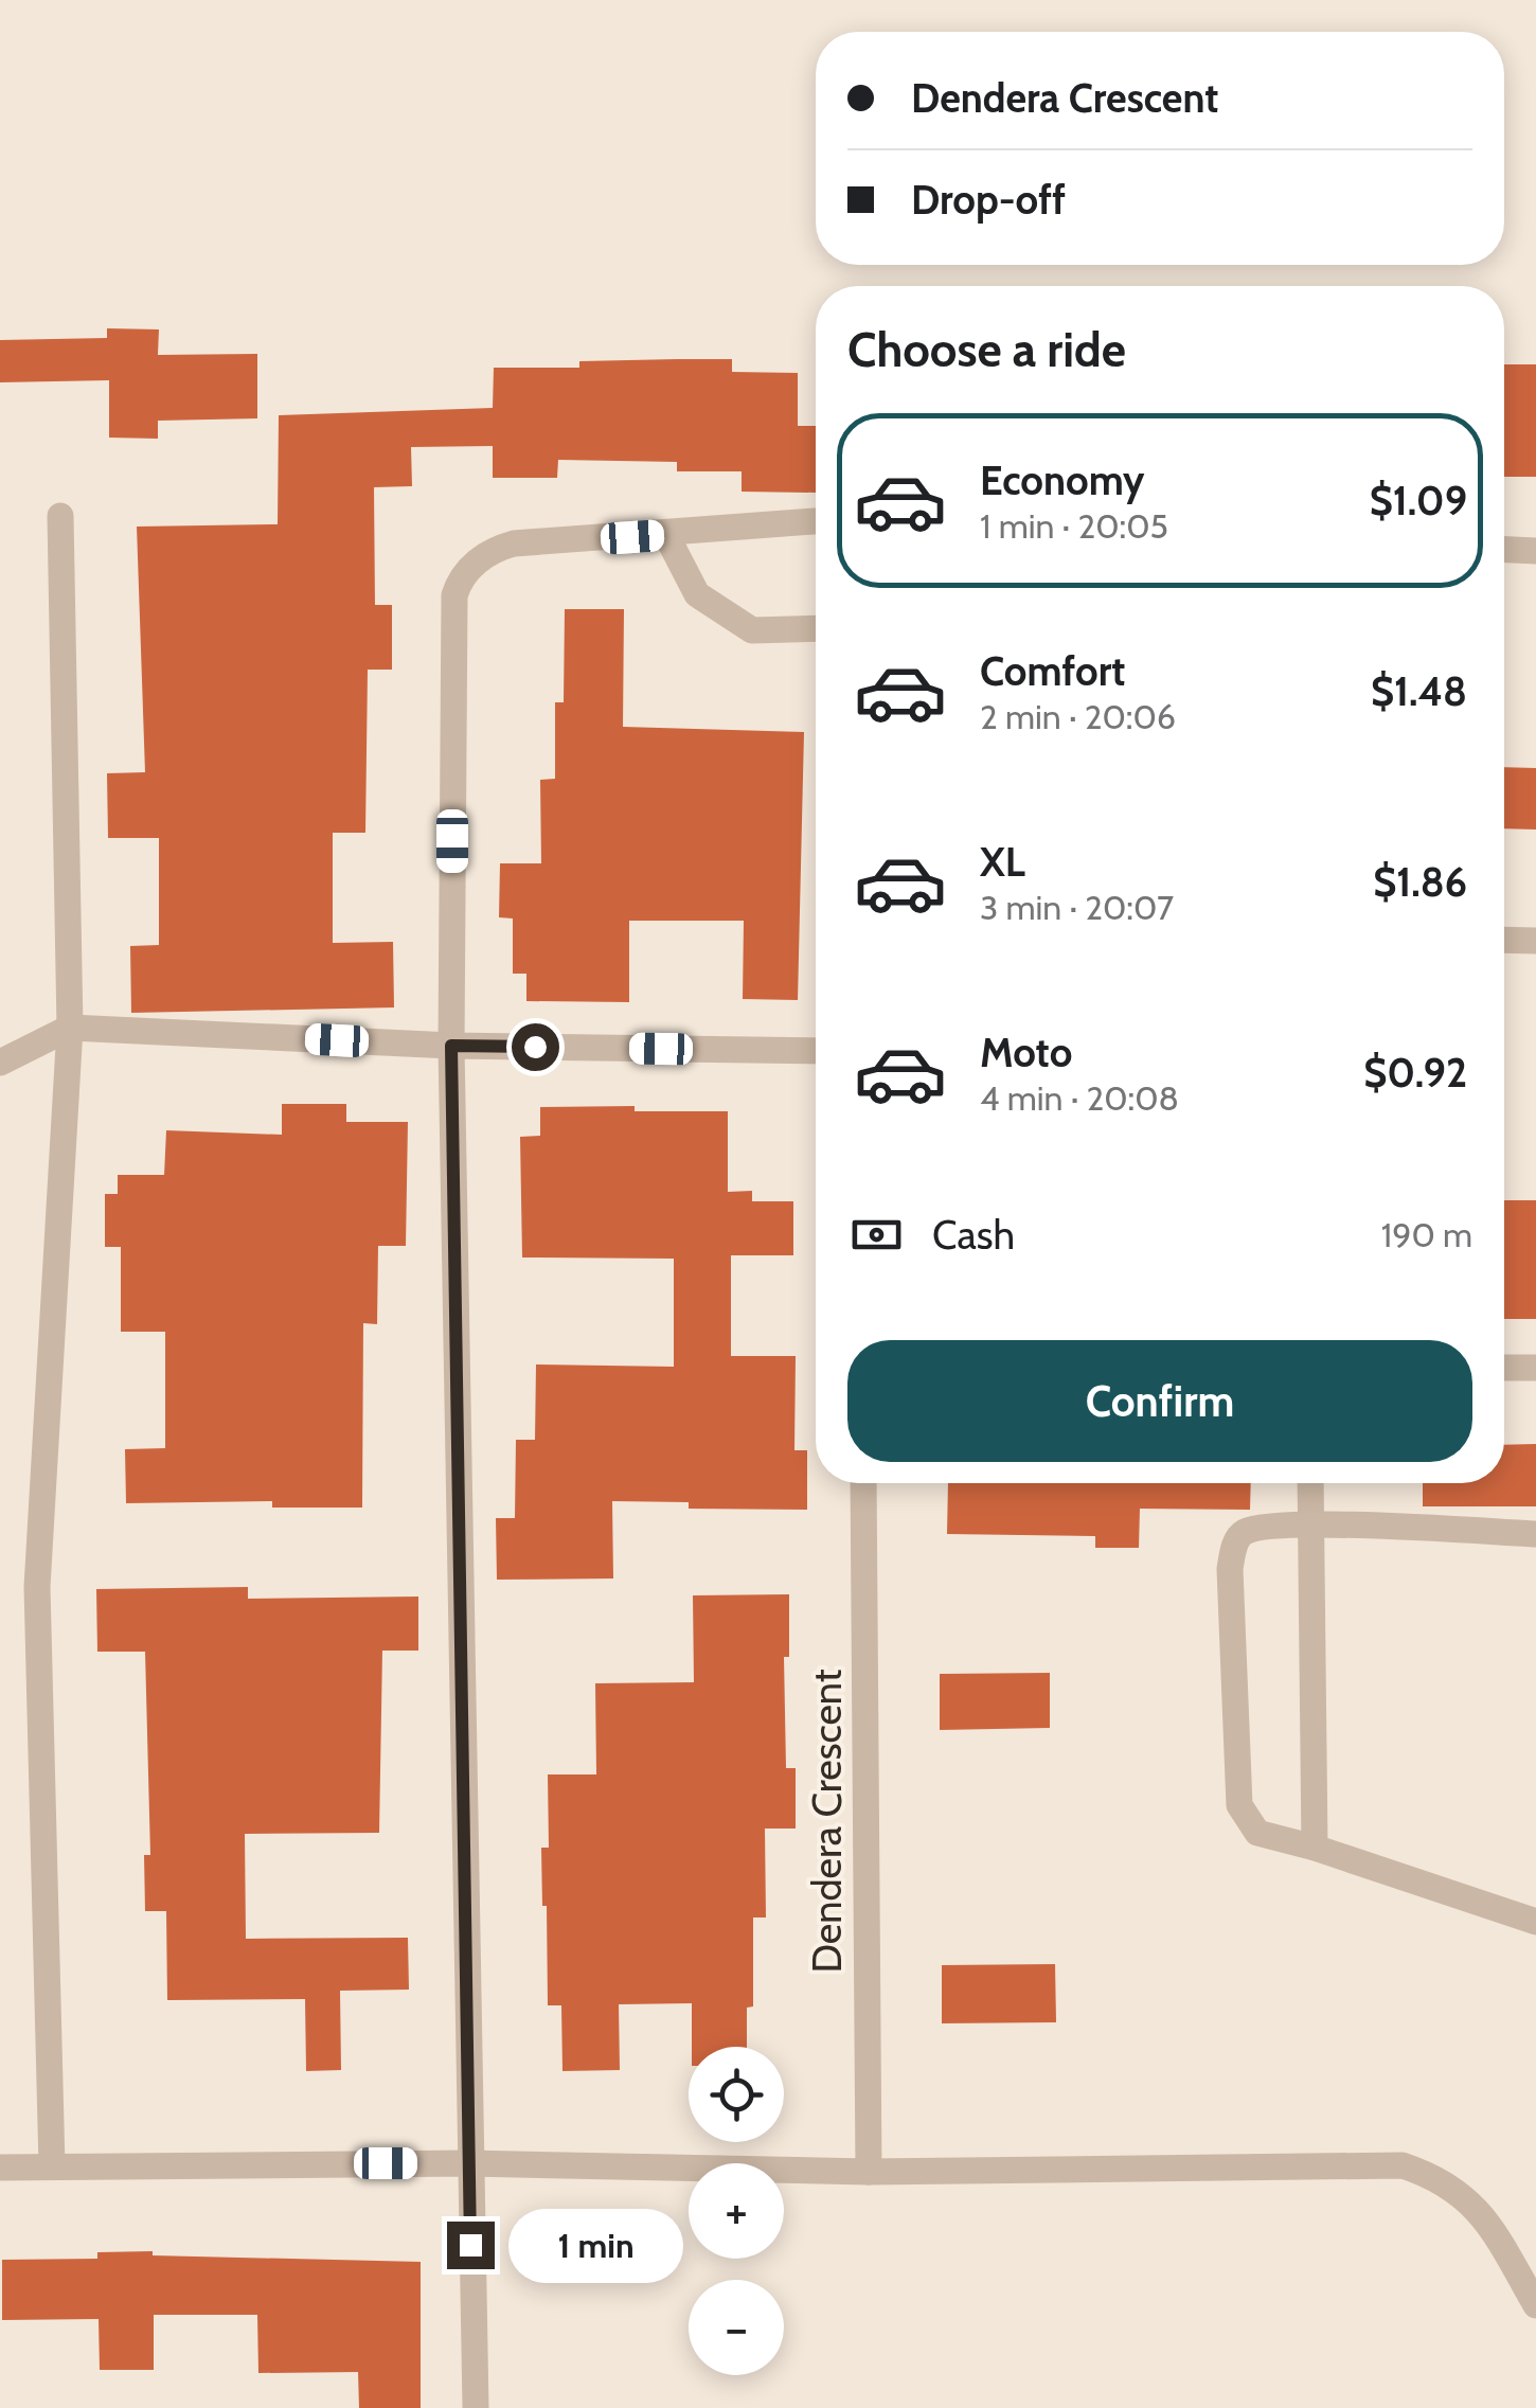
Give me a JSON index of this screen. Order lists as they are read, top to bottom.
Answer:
{
  "streets": {
    "street": ["Dendera Crescent"]
  },
  "page": {
    "banner": ["Dendera Crescent", "Drop-off"],
    "heading": "Choose a ride",
    "list": [
      {
        "name": "Economy",
        "note": "1 min · 20:05",
        "value": "$1.09"
      },
      {
        "name": "Comfort",
        "note": "2 min · 20:06",
        "value": "$1.48"
      },
      {
        "name": "XL",
        "note": "3 min · 20:07",
        "value": "$1.86"
      },
      {
        "name": "Moto",
        "note": "4 min · 20:08",
        "value": "$0.92"
      }
    ],
    "pay": ["Cash", "190 m"],
    "buttons": "Confirm",
    "map_buttons": ["+", "−"],
    "bubble": "1 min"
  }
}
